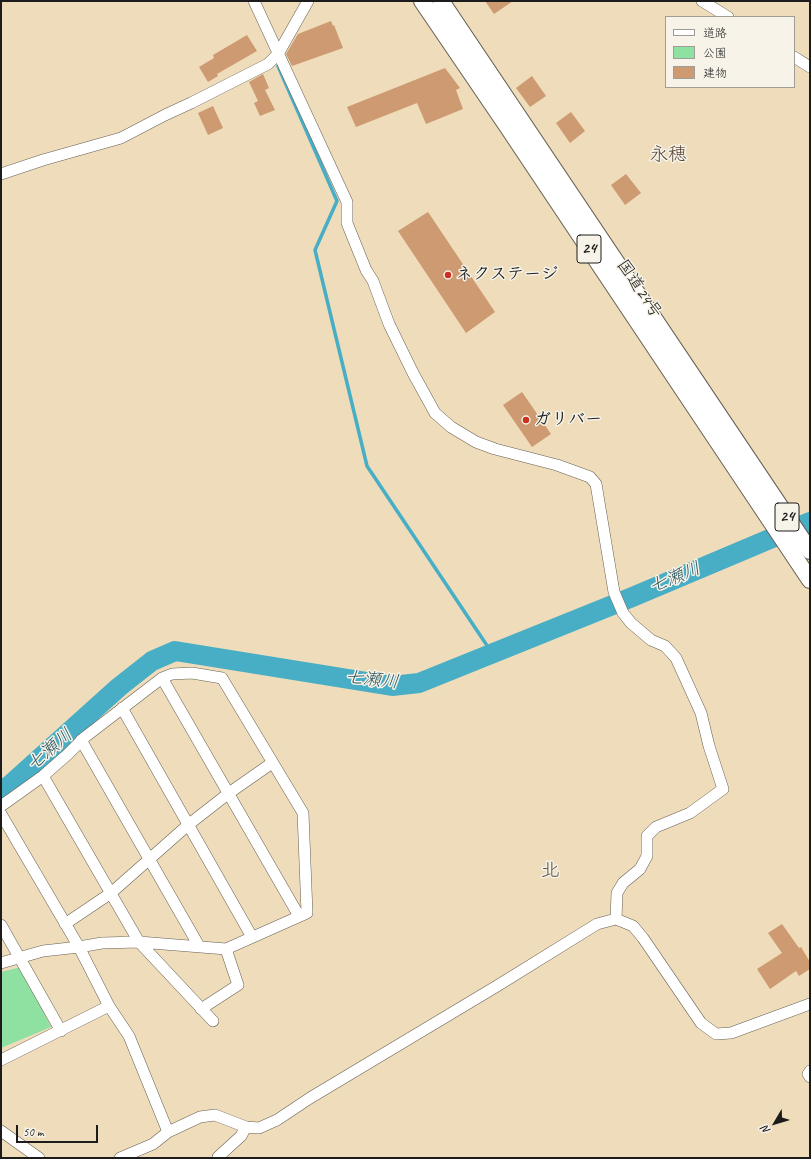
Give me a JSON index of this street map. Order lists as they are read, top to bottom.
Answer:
{
  "streets": {
    "highway": ["24", "国道24号"]
  },
  "districts": ["永穂", "北"],
  "water": ["七瀬川"],
  "places": ["ネクステージ", "ガリバー"],
  "legend": ["道路", "公園", "建物"],
  "scale_bar": "50 m",
  "north": "bottom left"
}
